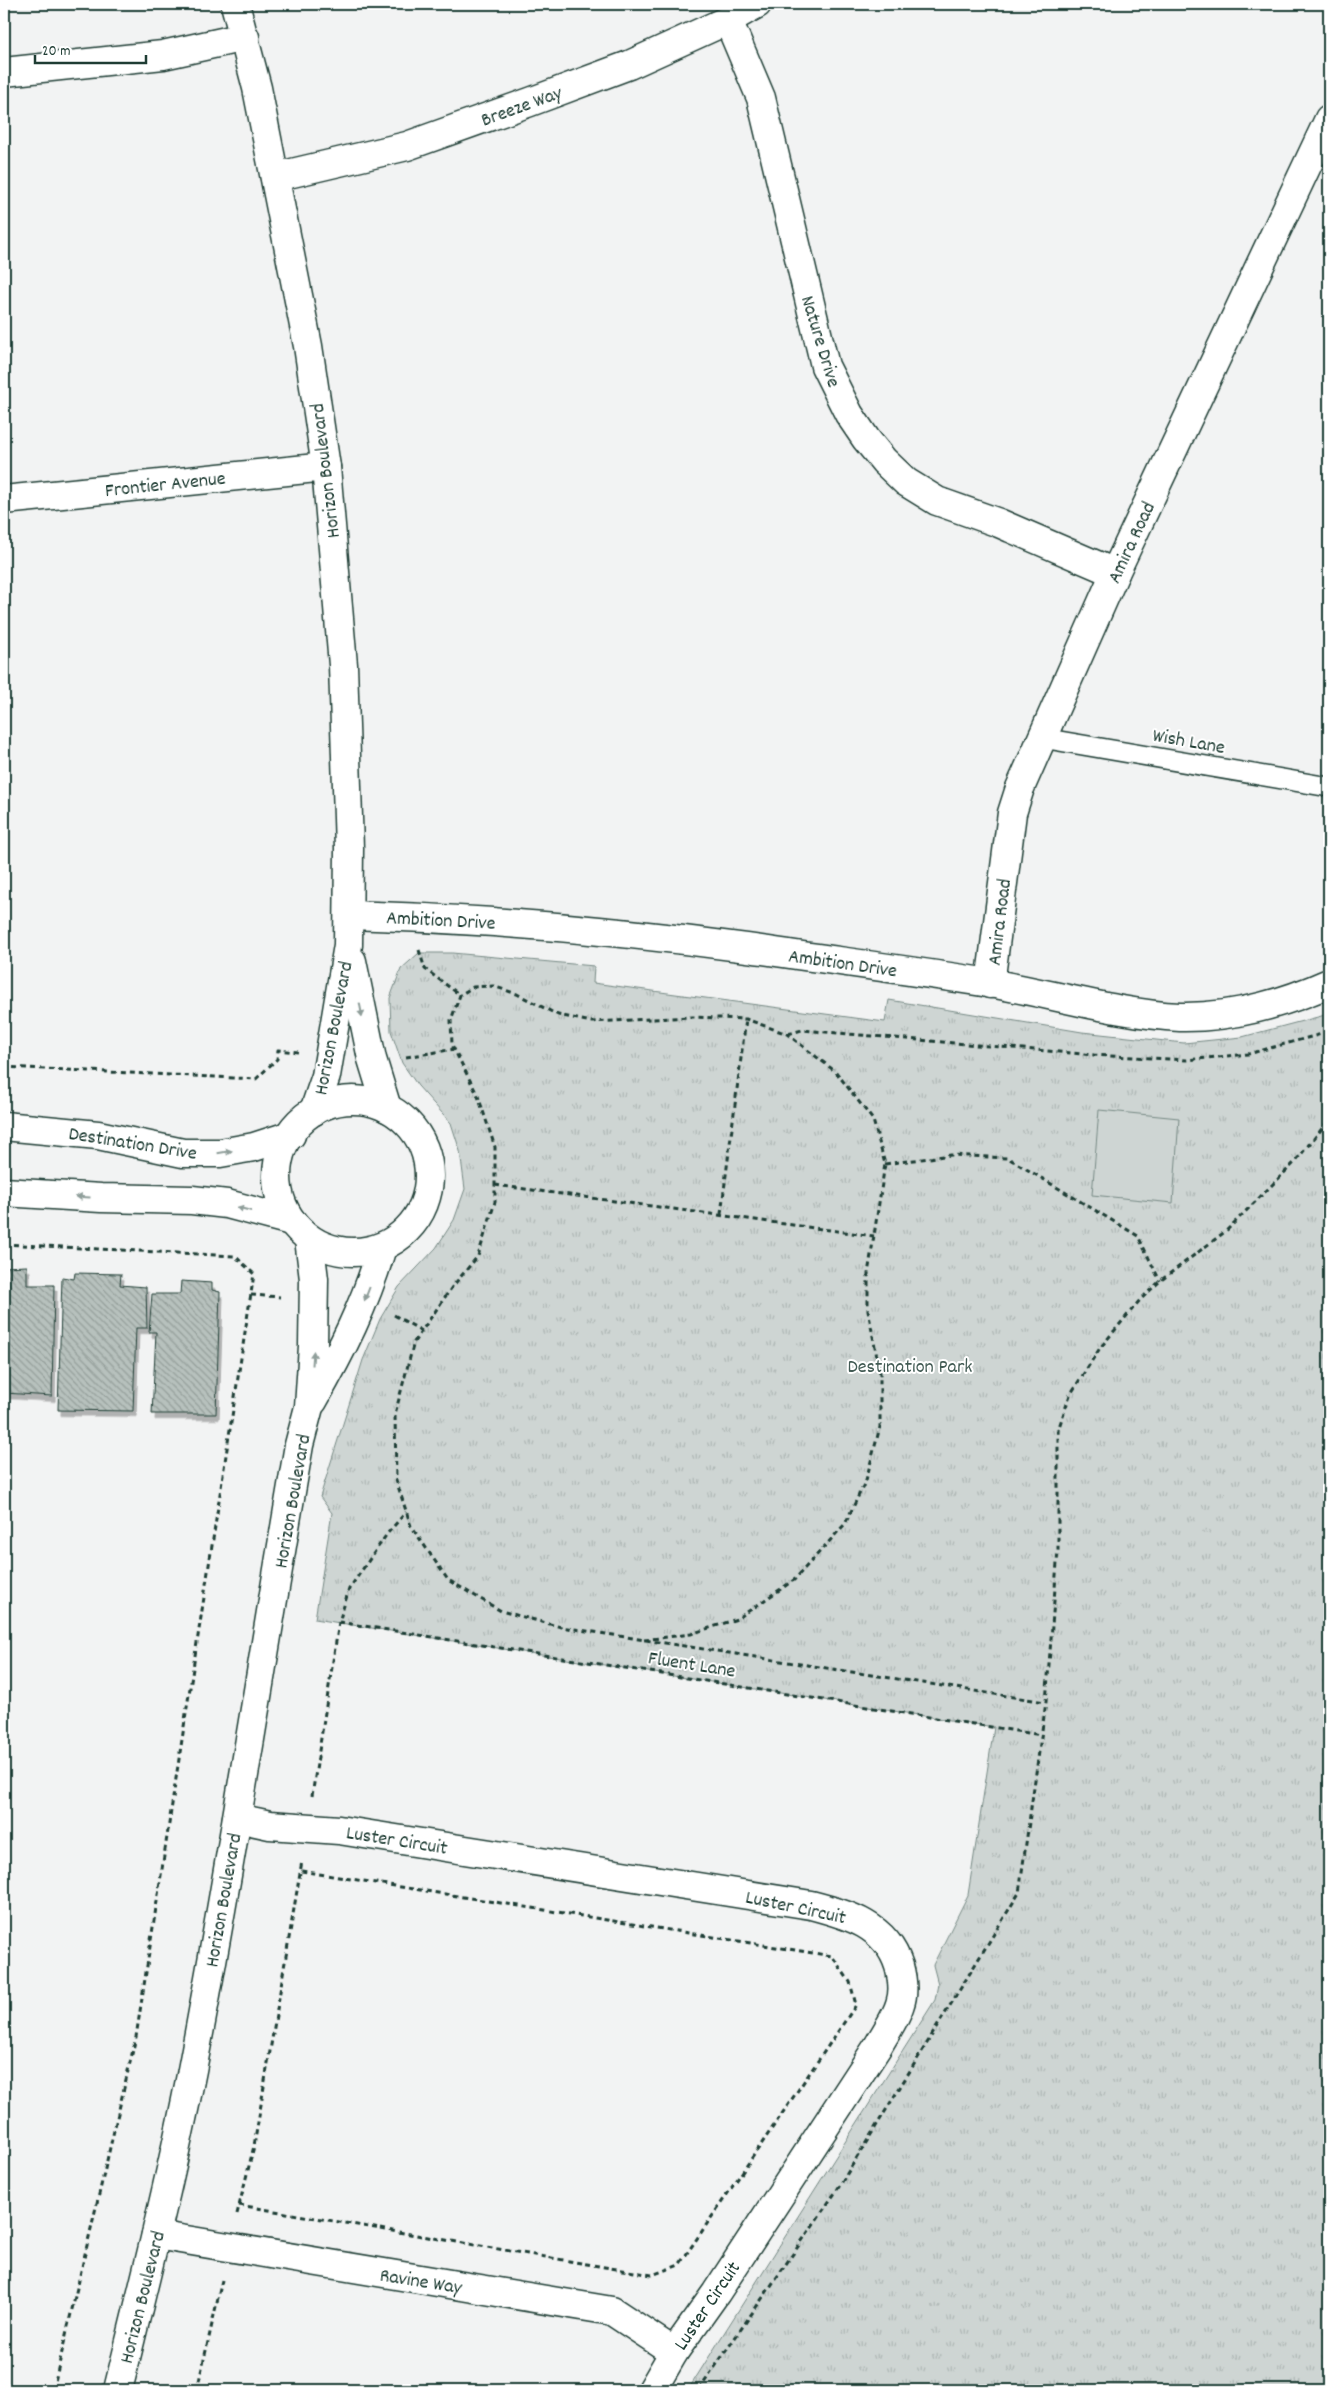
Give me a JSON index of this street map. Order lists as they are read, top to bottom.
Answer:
{
  "streets": {
    "street": [
      "Breeze Way",
      "Nature Drive",
      "Horizon Boulevard",
      "Frontier Avenue",
      "Amira Road",
      "Ambition Drive",
      "Destination Drive",
      "Luster Circuit",
      "Ravine Way"
    ],
    "lane": ["Wish Lane"],
    "path": ["Fluent Lane"]
  },
  "crossings": [
    ["Breeze Way", "Nature Drive"],
    ["Breeze Way", "Horizon Boulevard"],
    ["Nature Drive", "Amira Road"],
    ["Horizon Boulevard", "Frontier Avenue"],
    ["Horizon Boulevard", "Ambition Drive"],
    ["Horizon Boulevard", "Destination Drive"],
    ["Horizon Boulevard", "Luster Circuit"],
    ["Horizon Boulevard", "Ravine Way"],
    ["Amira Road", "Wish Lane"],
    ["Amira Road", "Ambition Drive"],
    ["Luster Circuit", "Ravine Way"]
  ],
  "parks": ["Destination Park"],
  "scale_bar": "20 m"
}
